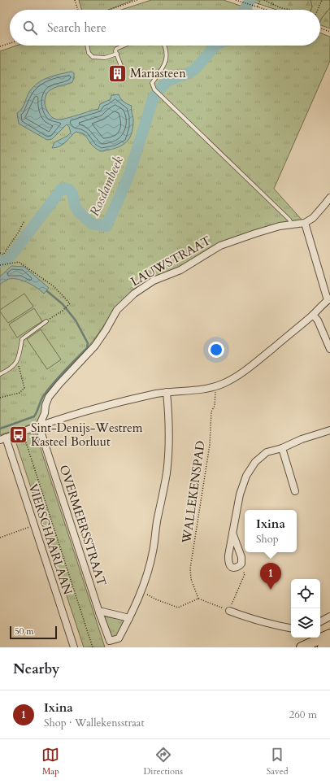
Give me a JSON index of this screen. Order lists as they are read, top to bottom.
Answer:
{
  "streets": {
    "street": ["LAUWSTRAAT", "OVERMEERSSTRAAT", "VIERSCHAARLAAN"],
    "path": ["WALLEKENSPAD"]
  },
  "crossings": [
    ["LAUWSTRAAT", "OVERMEERSSTRAAT"]
  ],
  "water": ["Rosdambeek"],
  "places": {
    "building": ["Mariasteen"],
    "bus stop": ["Sint-Denijs-Westrem Kasteel Borluut"]
  },
  "scale_bar": "50 m",
  "page": {
    "search": "Search here",
    "popup": ["Ixina", "Shop"],
    "pins": "1",
    "scale": "50 m",
    "heading": "Nearby",
    "list": [
      {
        "mark": "1",
        "name": "Ixina",
        "note": "Shop · Wallekensstraat",
        "value": "260 m"
      }
    ],
    "nav": ["Map", "Directions", "Saved"]
  }
}
